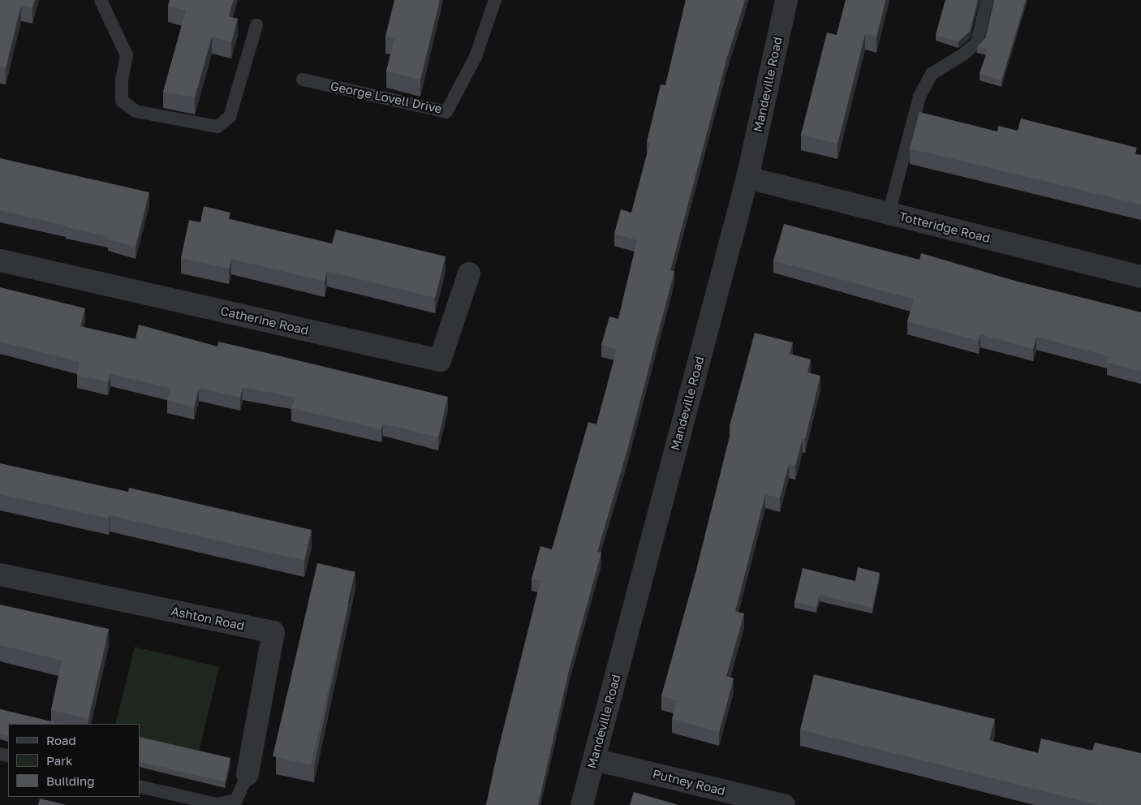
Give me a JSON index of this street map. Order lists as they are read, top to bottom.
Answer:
{
  "streets": {
    "street": [
      "Mandeville Road",
      "Totteridge Road",
      "Catherine Road",
      "Ashton Road",
      "Putney Road"
    ],
    "lane": ["George Lovell Drive"]
  },
  "crossings": [
    ["Mandeville Road", "Totteridge Road"],
    ["Mandeville Road", "Putney Road"]
  ],
  "legend": ["Road", "Park", "Building"]
}
